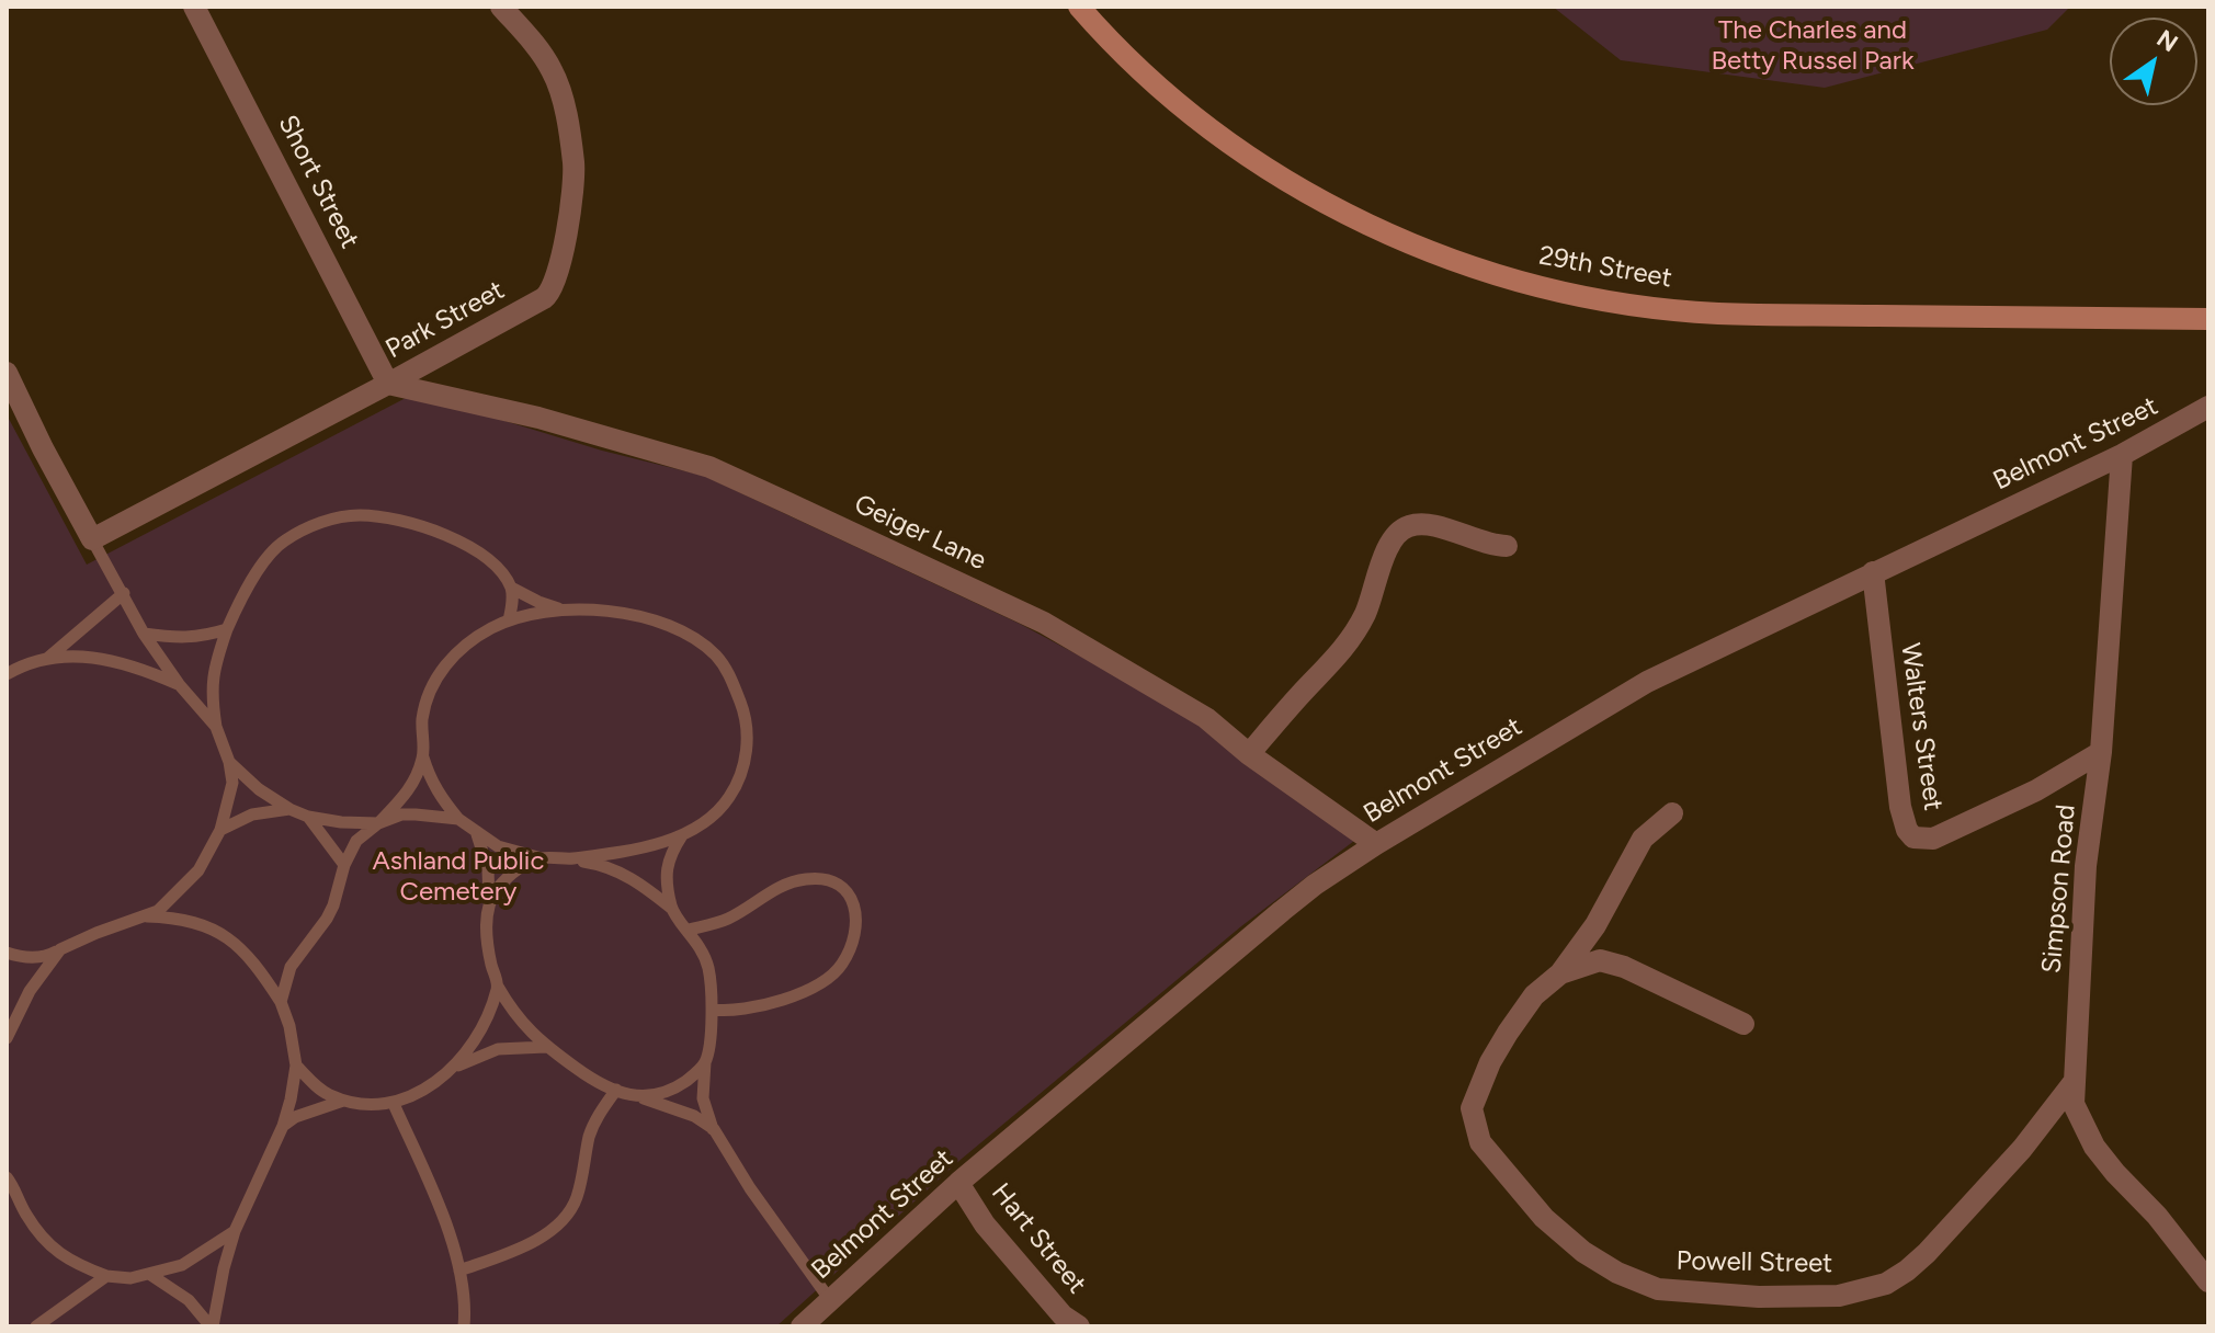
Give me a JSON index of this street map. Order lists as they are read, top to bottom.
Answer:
{
  "streets": {
    "street": [
      "Short Street",
      "29th Street",
      "Park Street",
      "Belmont Street",
      "Geiger Lane",
      "Walters Street",
      "Simpson Road",
      "Hart Street",
      "Powell Street"
    ]
  },
  "crossings": [
    ["Short Street", "Park Street"],
    ["Short Street", "Geiger Lane"],
    ["Park Street", "Geiger Lane"],
    ["Belmont Street", "Geiger Lane"],
    ["Belmont Street", "Walters Street"],
    ["Belmont Street", "Simpson Road"],
    ["Belmont Street", "Hart Street"],
    ["Walters Street", "Simpson Road"],
    ["Simpson Road", "Powell Street"]
  ],
  "parks": ["The Charles and Betty Russel Park", "Ashland Public Cemetery"],
  "north": "top right"
}
